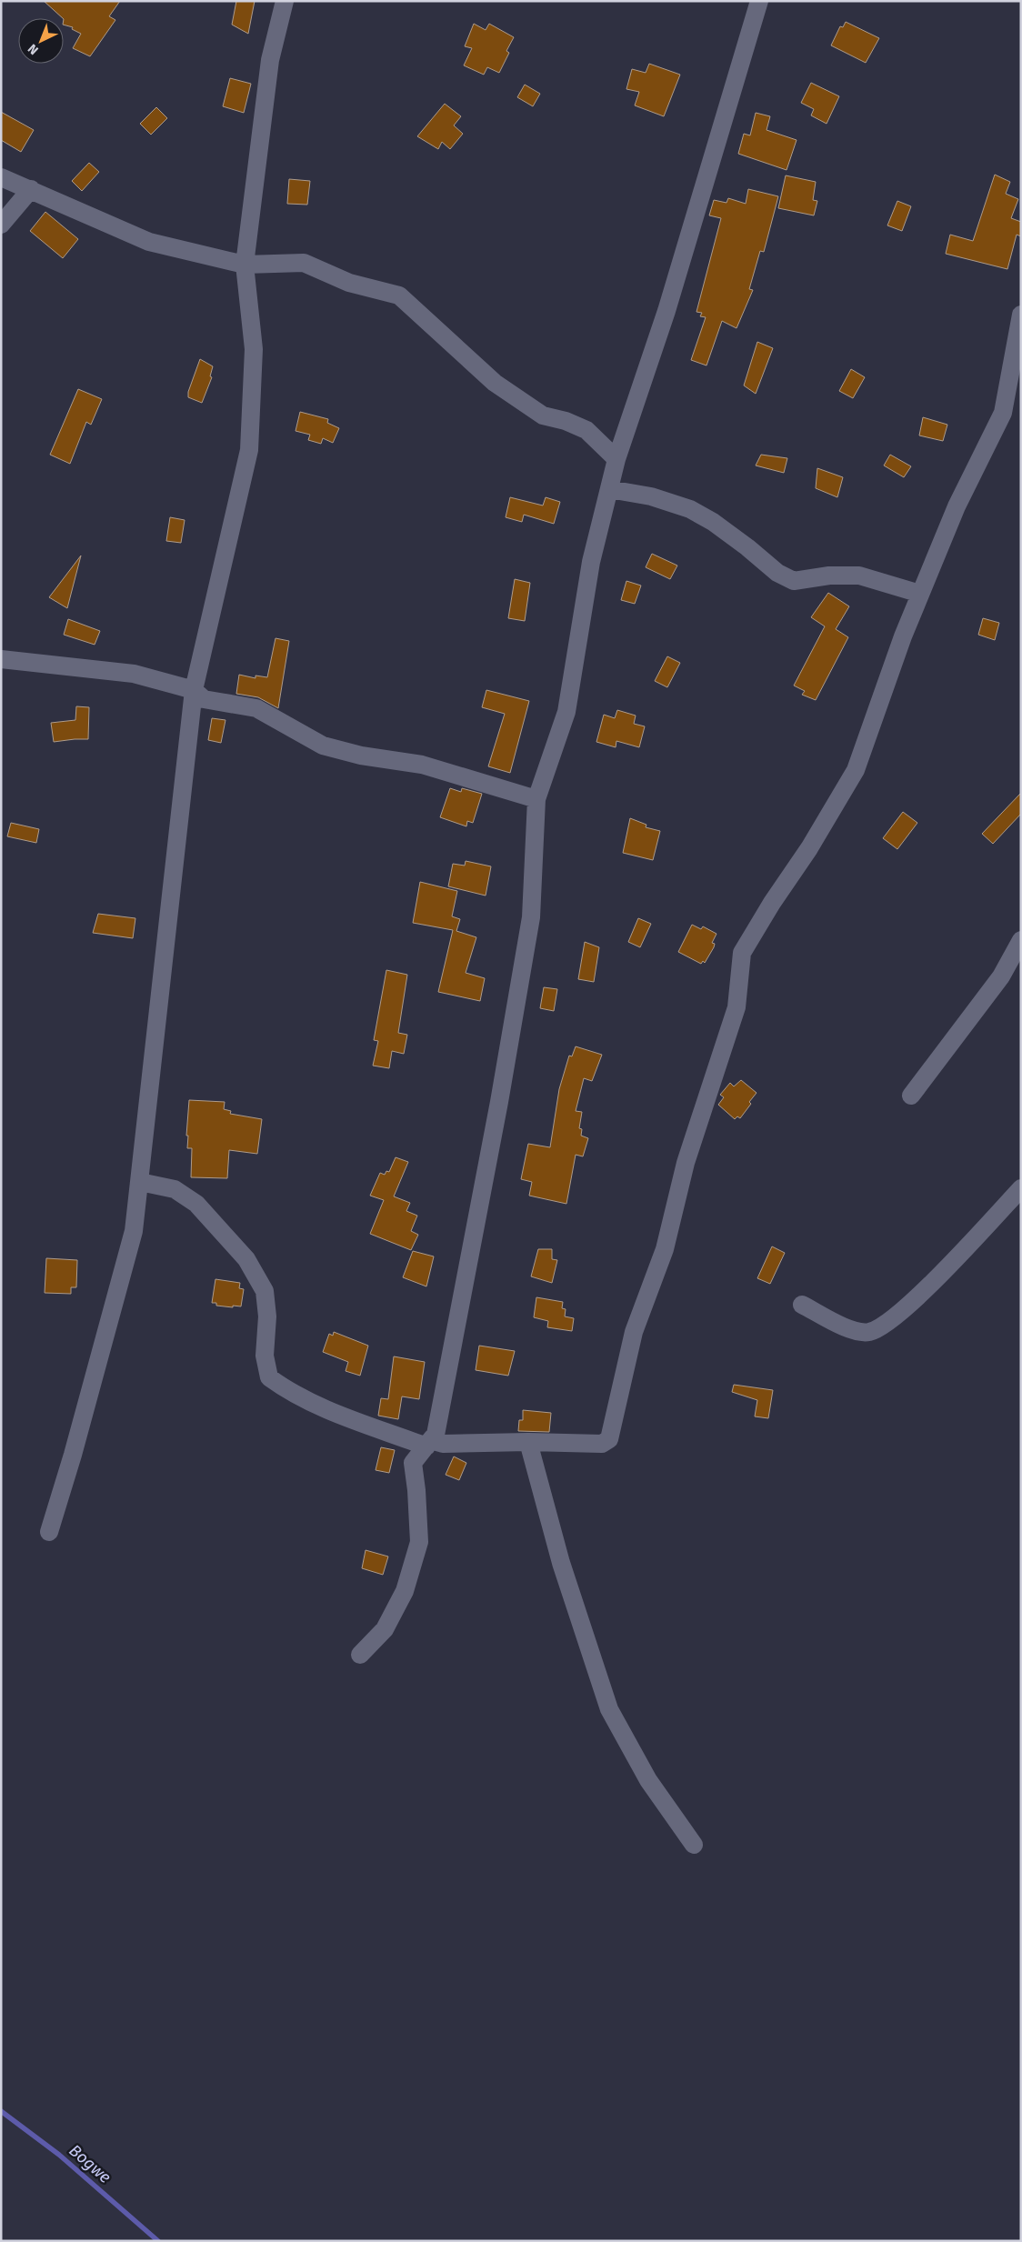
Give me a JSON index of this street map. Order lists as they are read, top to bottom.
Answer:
{
  "water": ["Bogwe"],
  "north": "bottom left"
}
